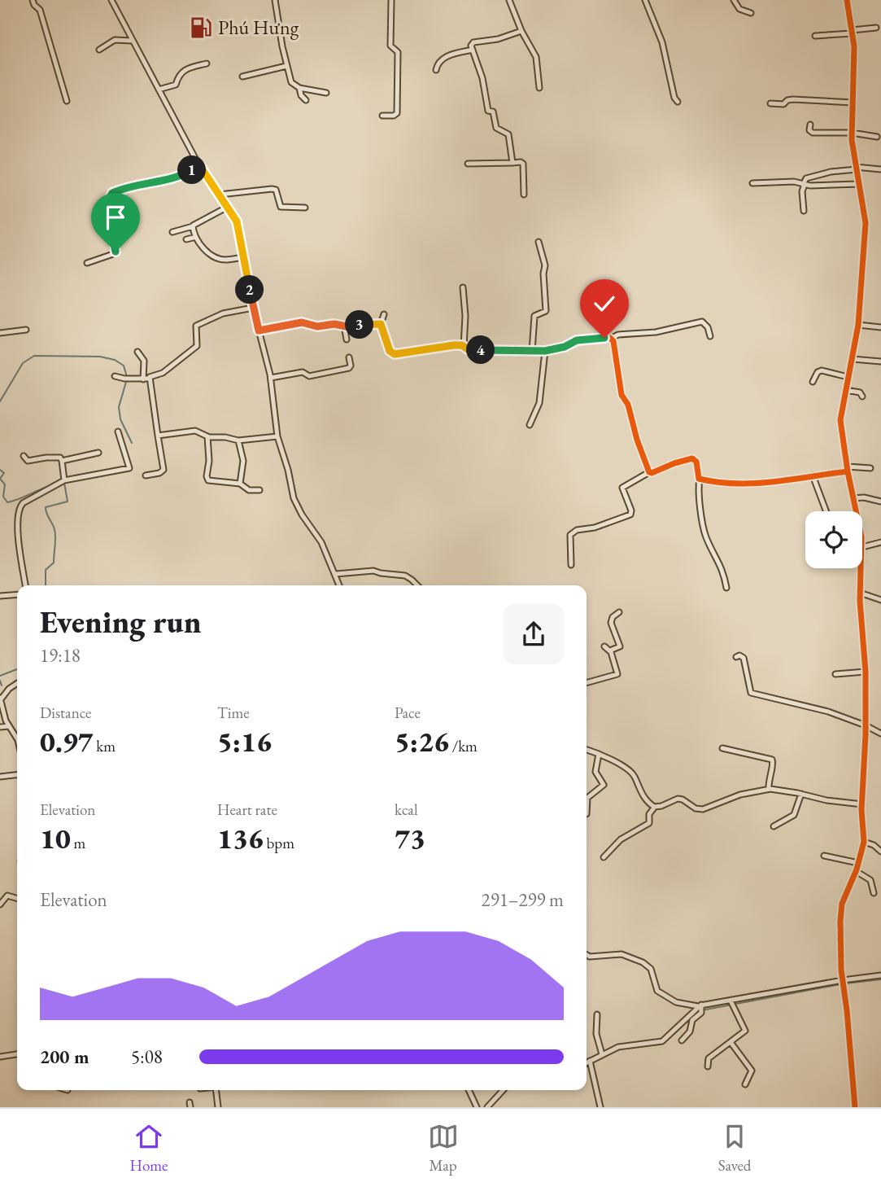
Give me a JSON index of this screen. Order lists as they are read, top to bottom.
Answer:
{
  "places": {
    "fuel station": ["Phú Hưng"]
  },
  "page": {
    "pins": [
      "1",
      "2",
      "3",
      "4"
    ],
    "heading": ["Evening run", "19:18"],
    "stats": [
      ["Distance", "0.97 km"],
      ["Time", "5:16"],
      ["Pace", "5:26 /km"],
      ["Elevation", "10 m"],
      ["Heart rate", "136 bpm"],
      ["kcal", "73"]
    ],
    "chart": ["Elevation", "291–299 m"],
    "list": [
      {
        "name": "200 m",
        "note": "5:08"
      }
    ],
    "tabs": ["Home", "Map", "Saved"]
  }
}
